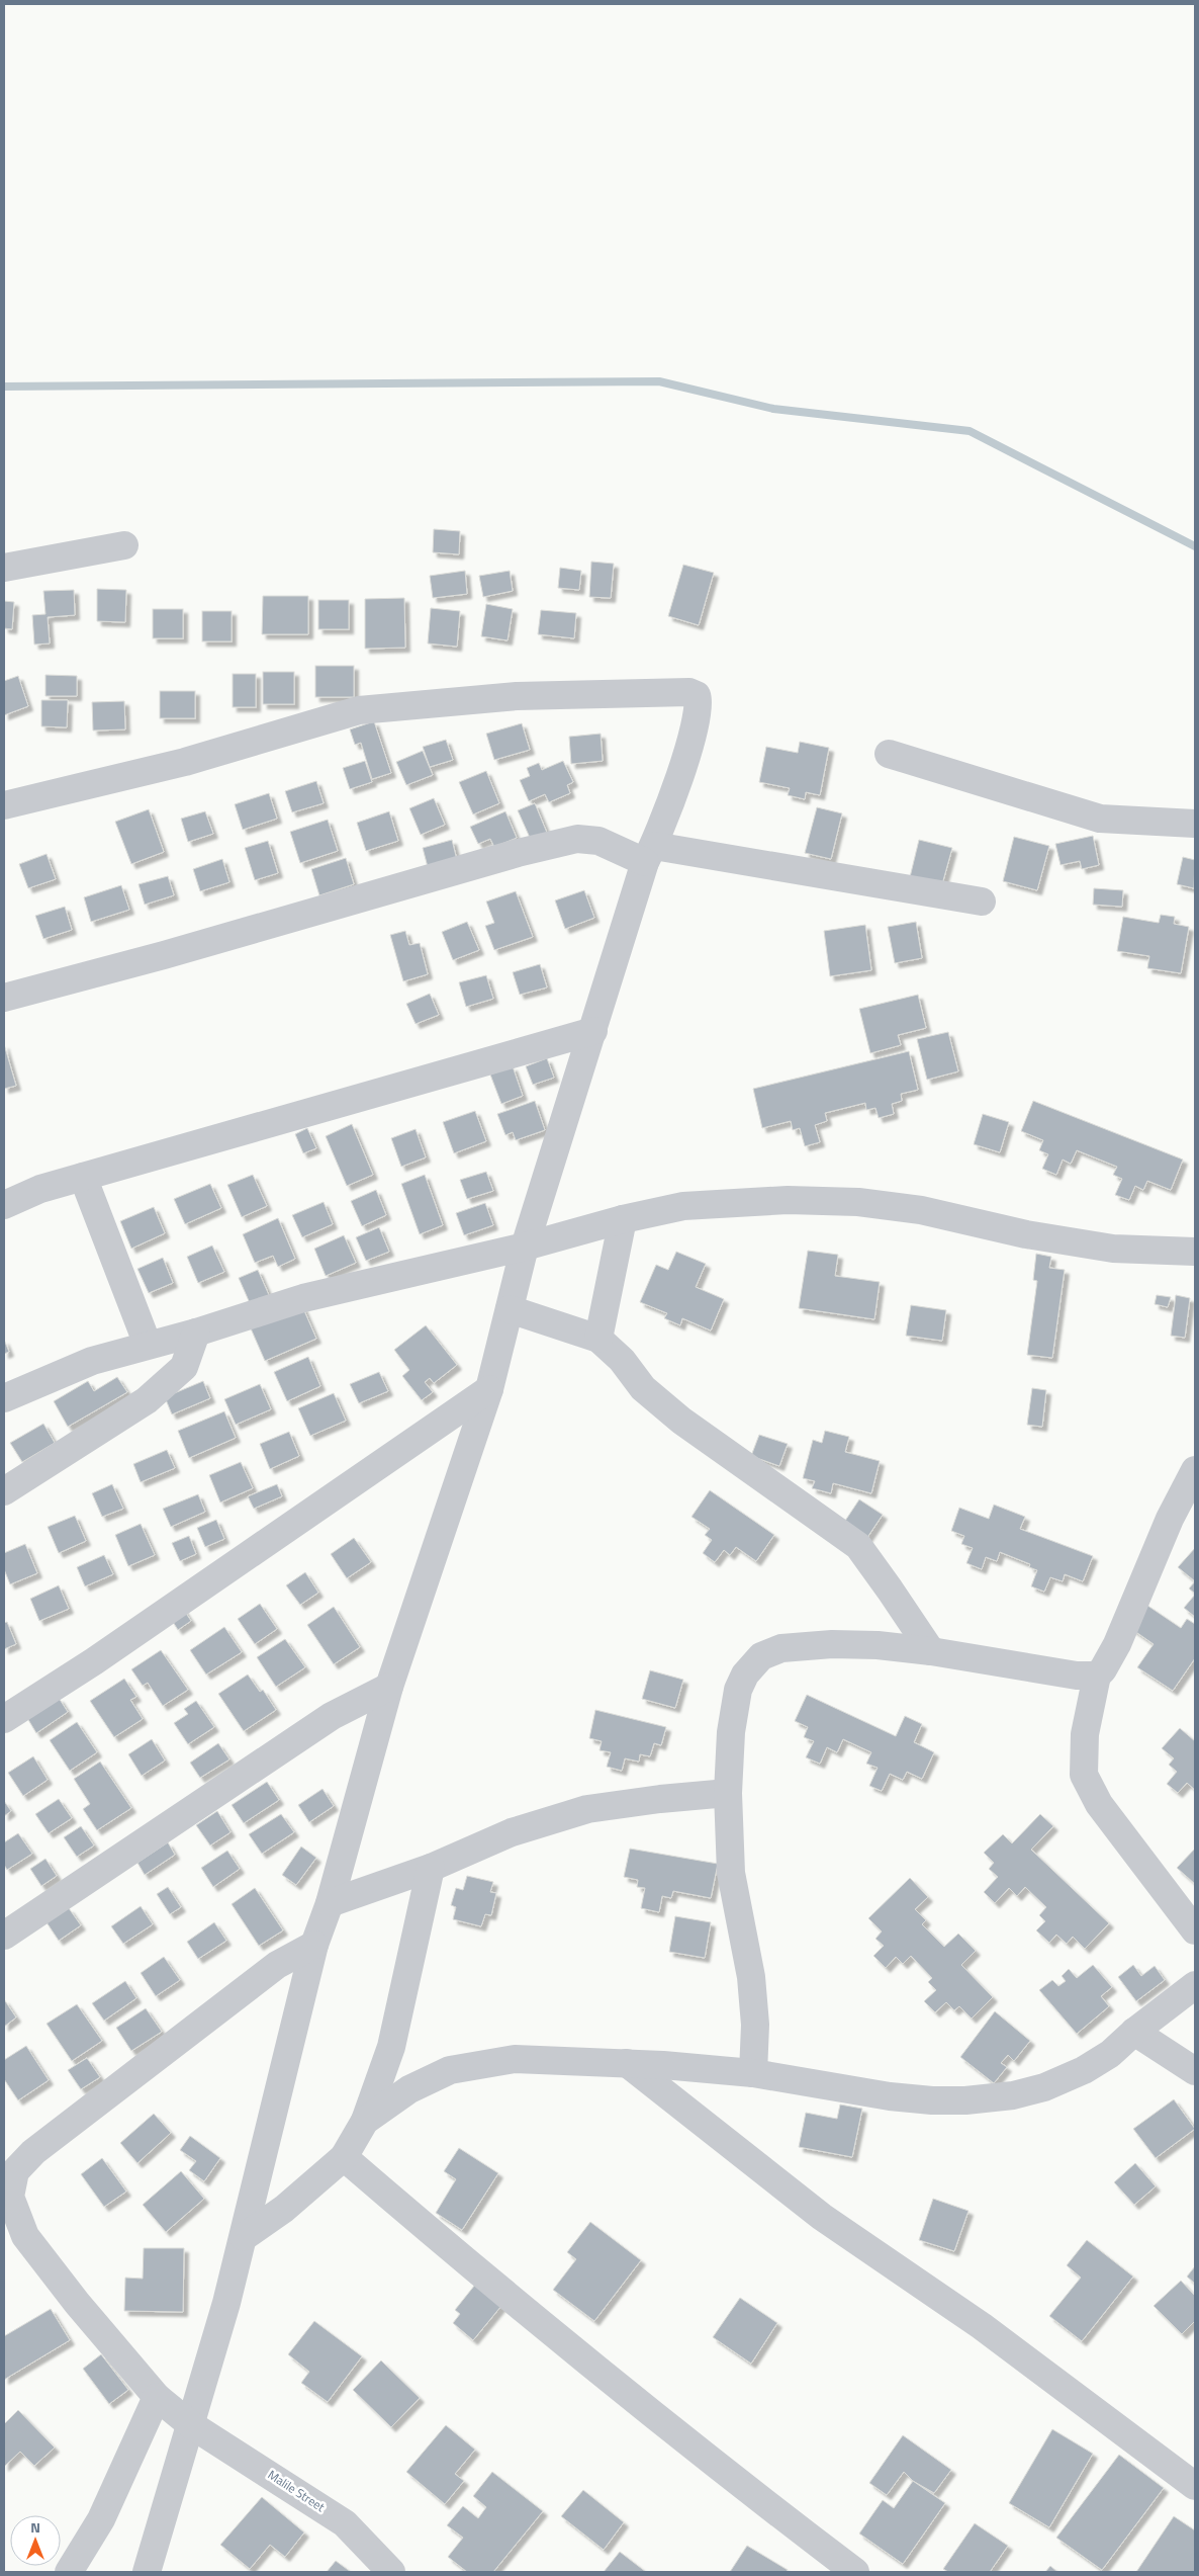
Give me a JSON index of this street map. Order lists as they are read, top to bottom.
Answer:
{
  "streets": {
    "street": ["Malile Street"]
  },
  "north": "top"
}
